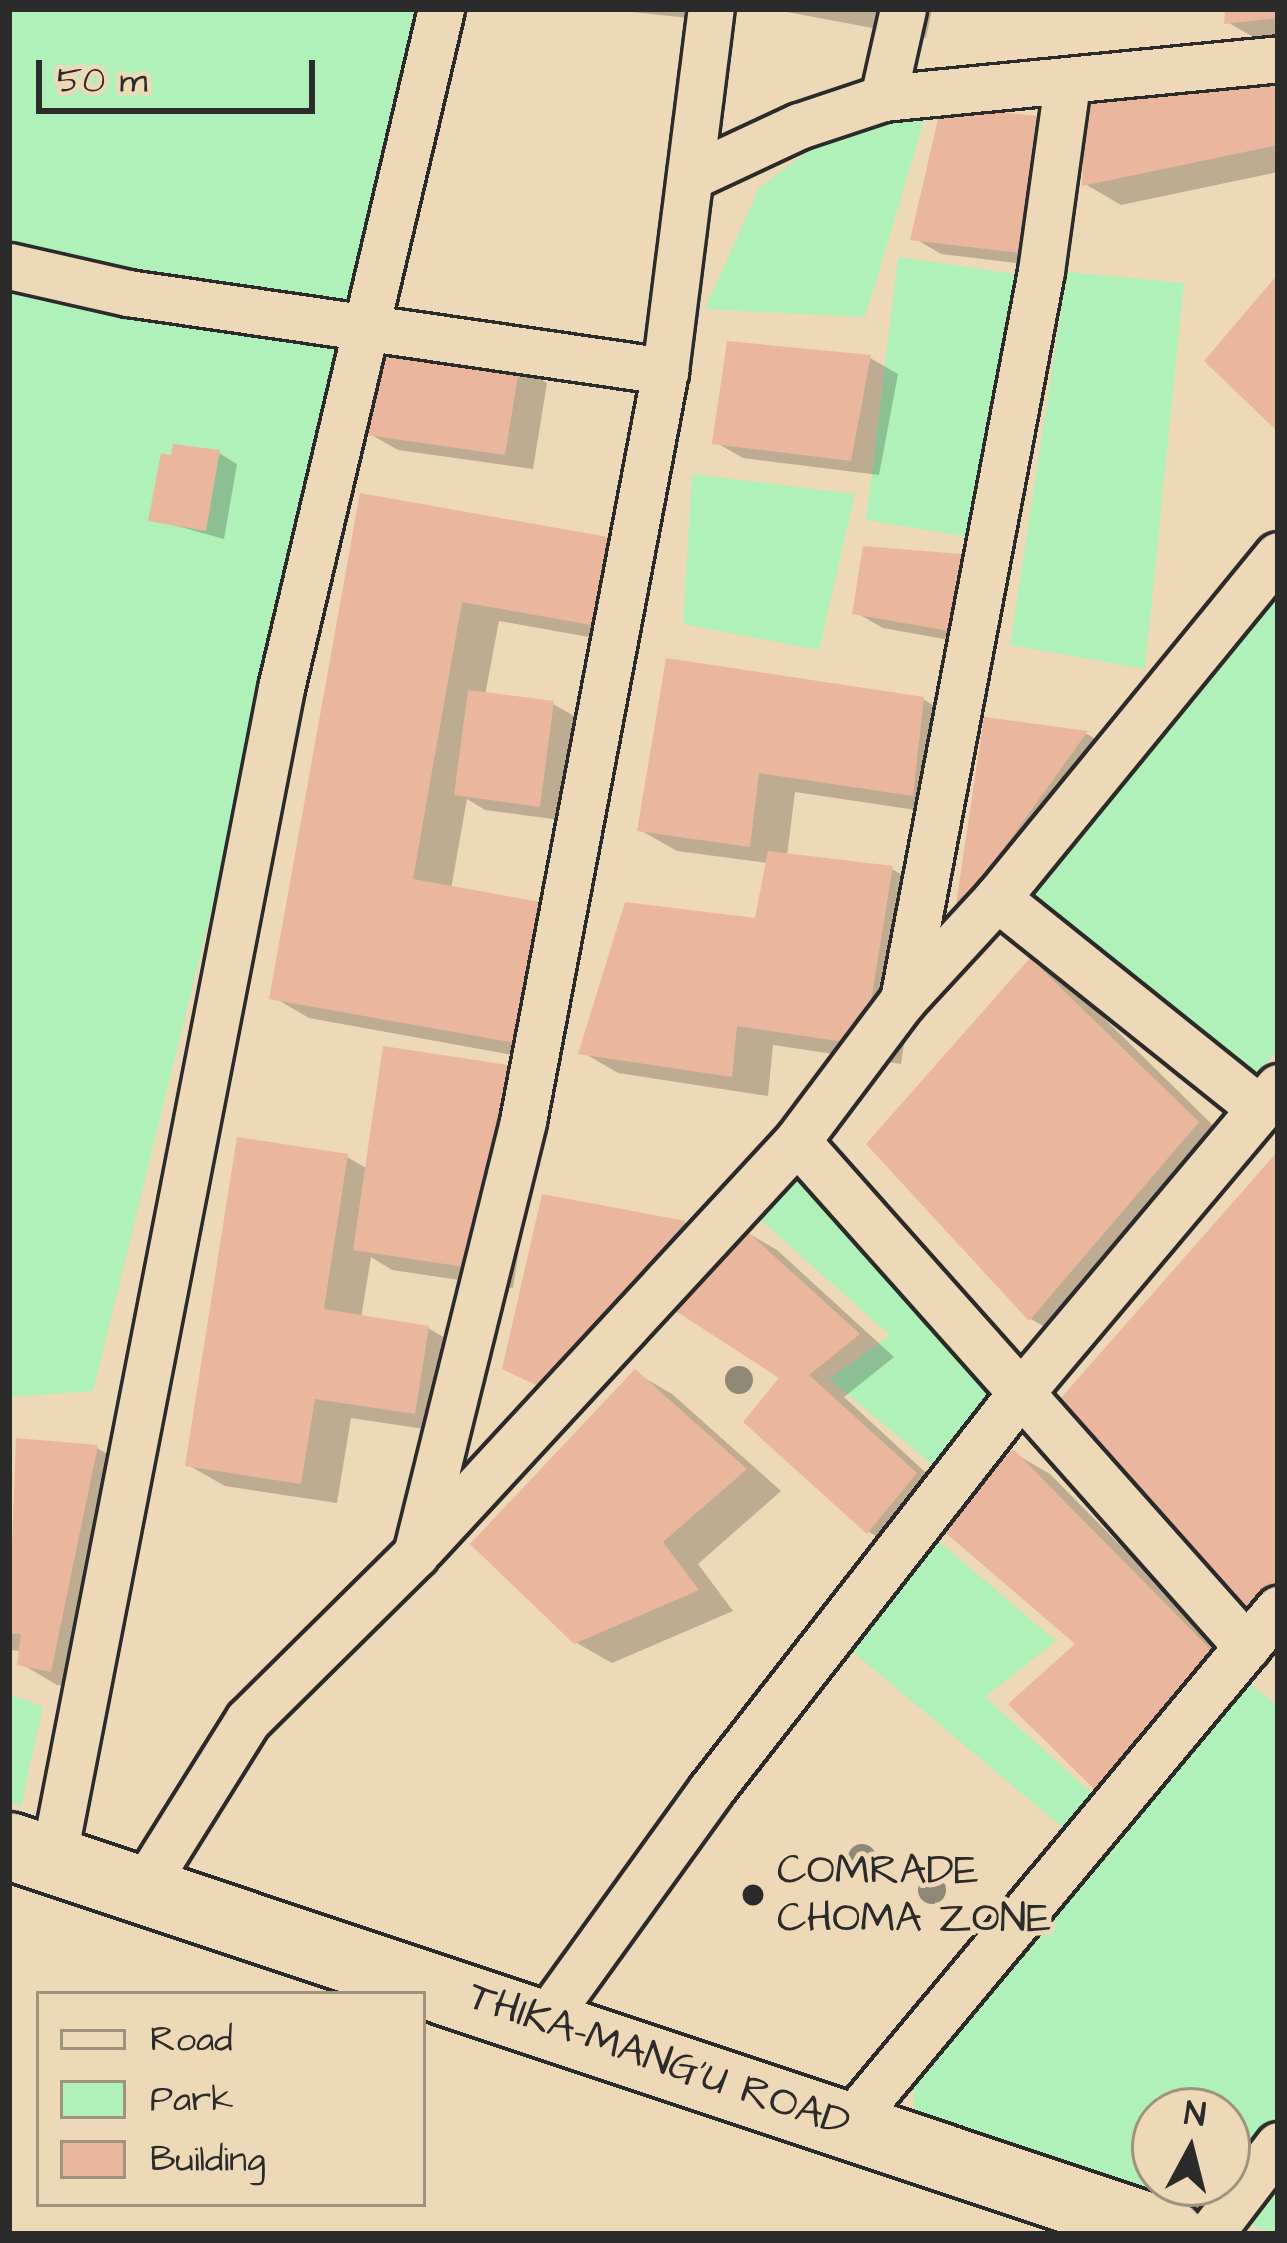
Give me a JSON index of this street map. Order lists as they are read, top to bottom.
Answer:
{
  "streets": {
    "highway": ["THIKA-MANG'U ROAD"]
  },
  "places": ["COMRADE CHOMA ZONE"],
  "legend": ["Road", "Park", "Building"],
  "scale_bar": "50 m",
  "north": "top"
}
